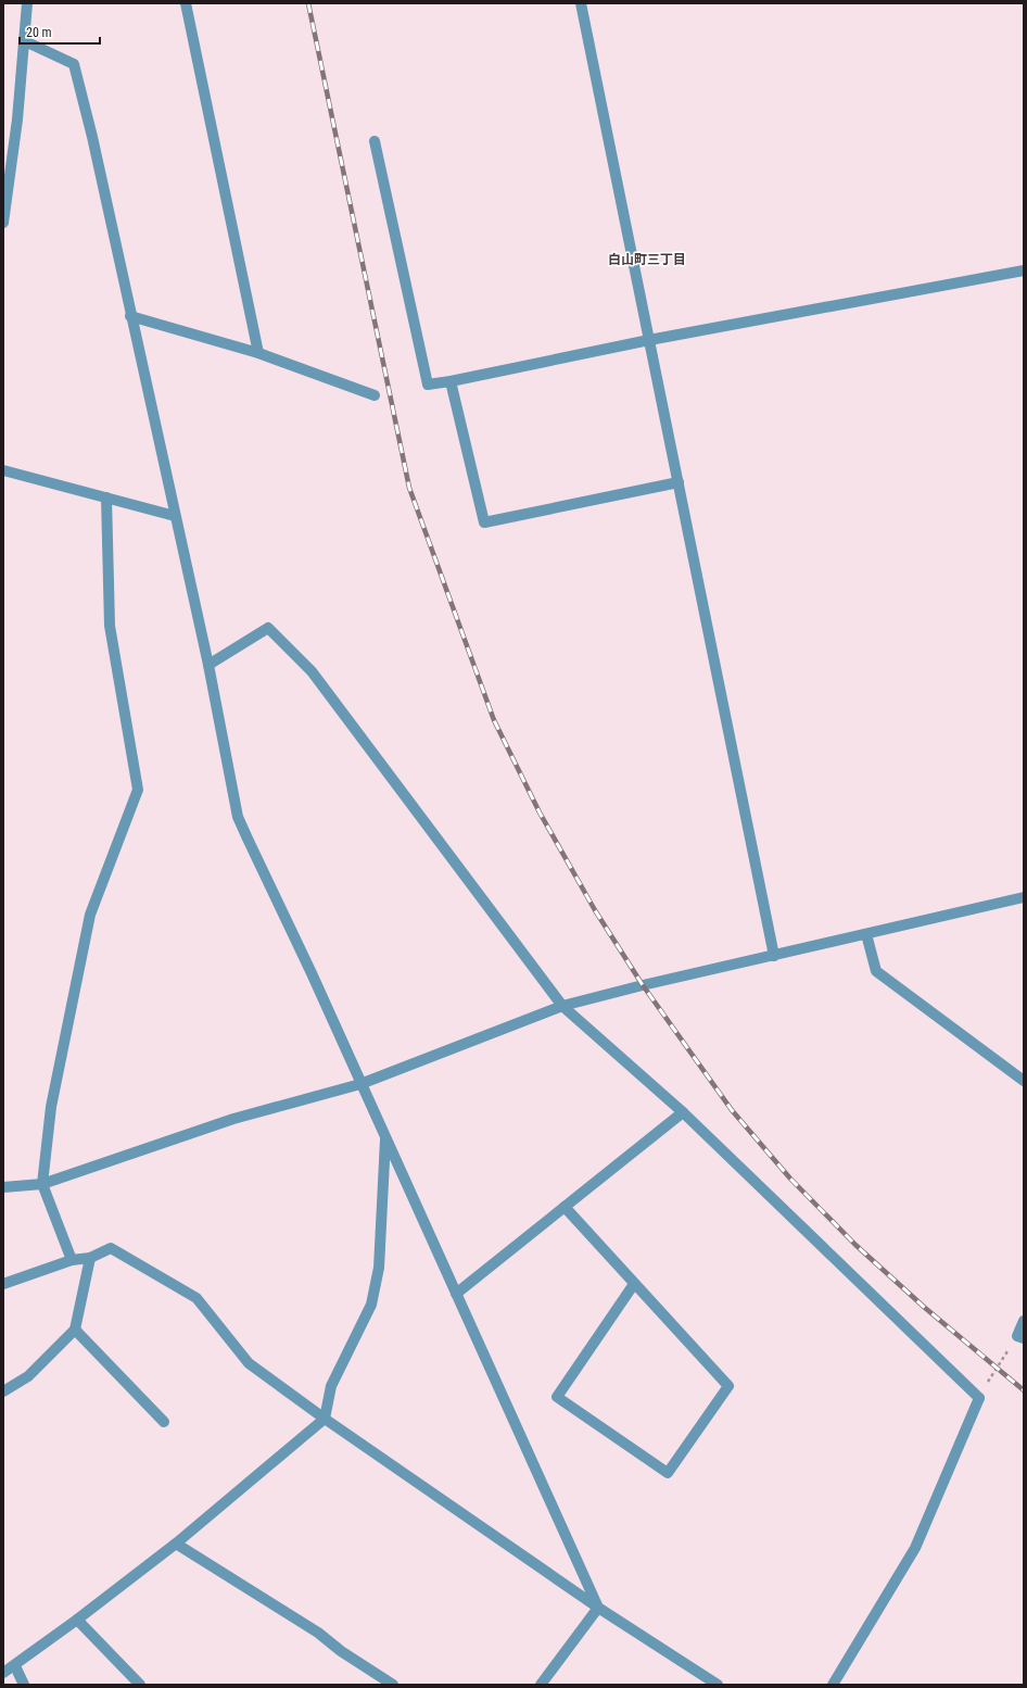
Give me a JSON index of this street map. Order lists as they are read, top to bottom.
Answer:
{
  "districts": ["白山町三丁目"],
  "scale_bar": "20 m"
}
